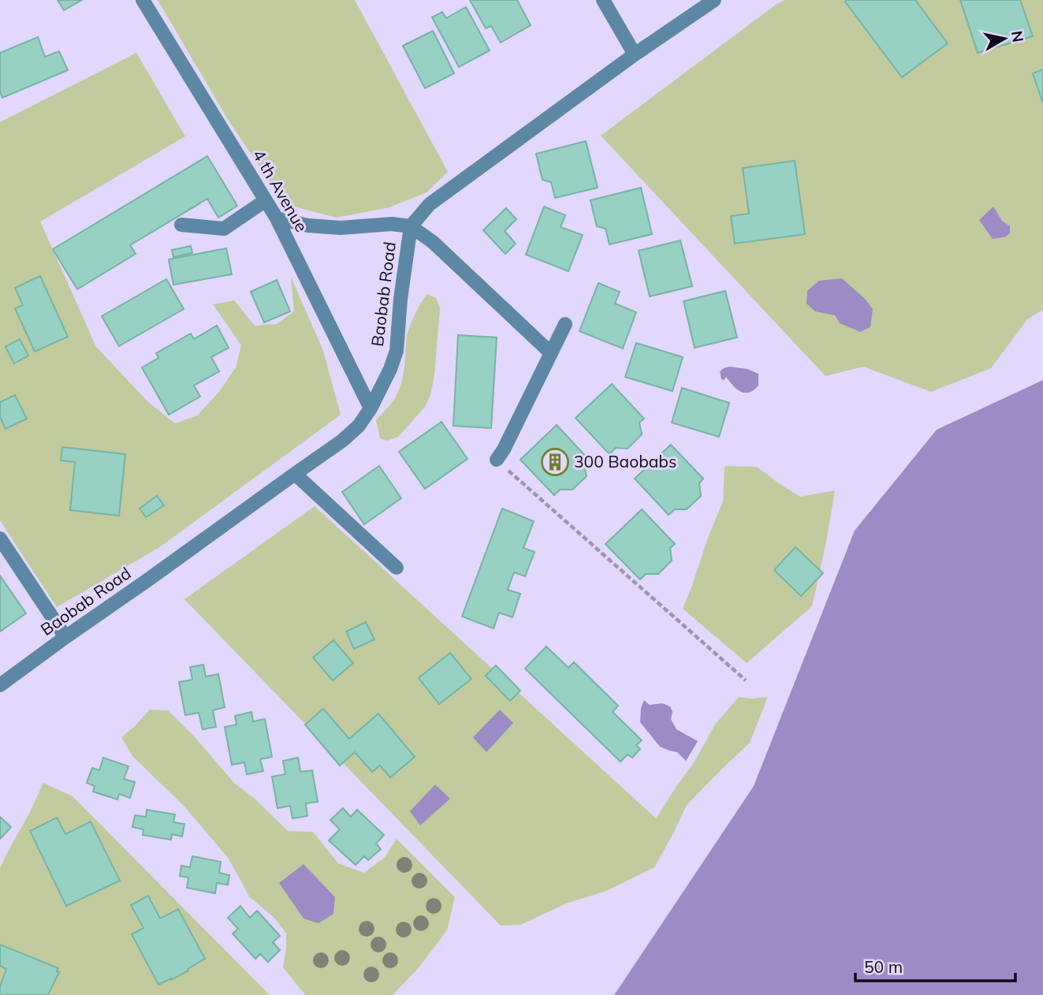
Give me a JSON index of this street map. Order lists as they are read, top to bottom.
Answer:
{
  "streets": {
    "street": ["4 th Avenue", "Baobab Road"]
  },
  "crossings": [
    ["4 th Avenue", "Baobab Road"]
  ],
  "places": {
    "building": ["300 Baobabs"]
  },
  "scale_bar": "50 m",
  "north": "right"
}
